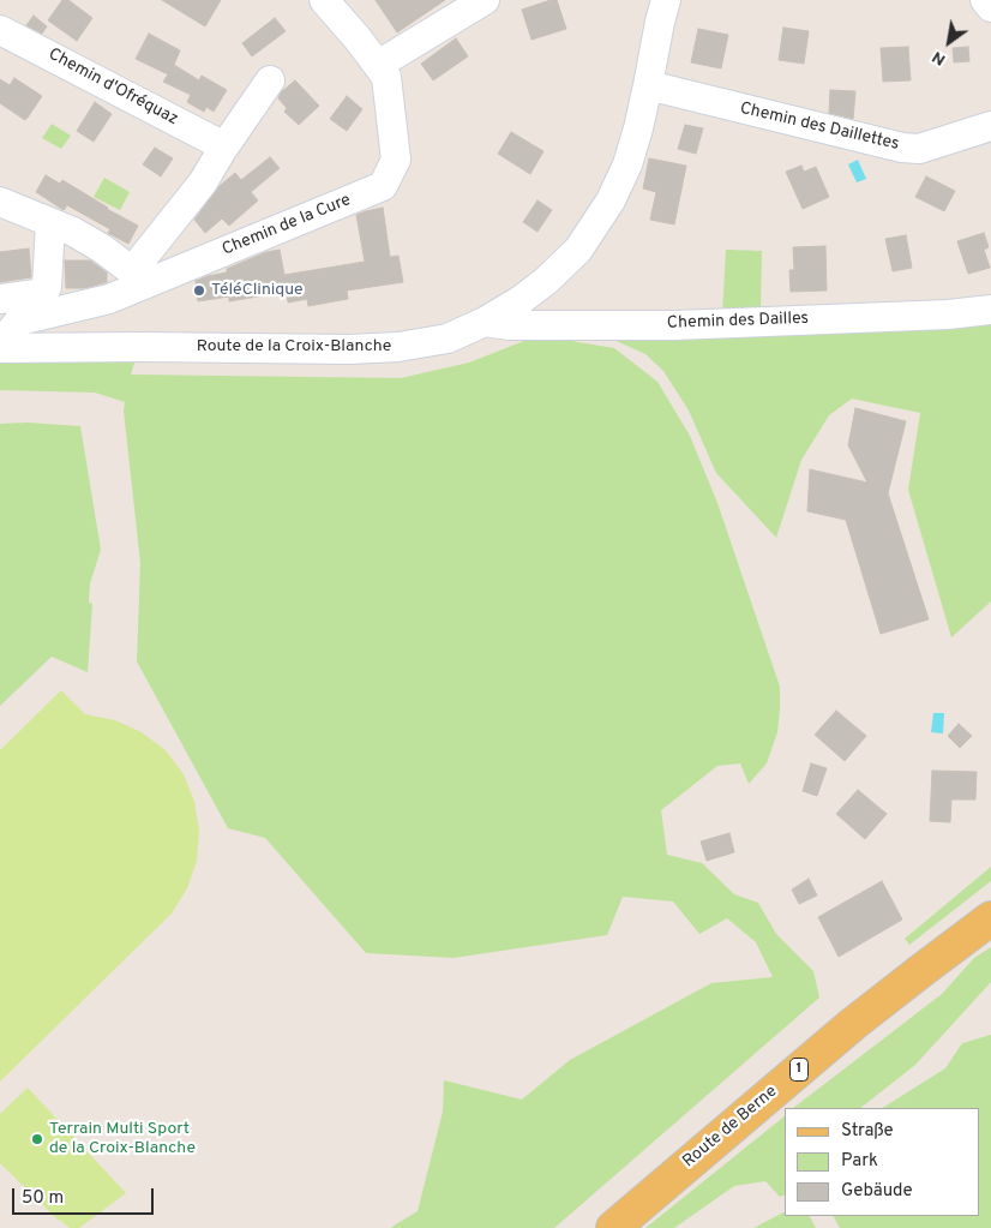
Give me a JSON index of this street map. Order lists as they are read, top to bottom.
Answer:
{
  "streets": {
    "main road": ["1", "Route de Berne"],
    "street": [
      "Chemin d'Ofréquaz",
      "Chemin des Daillettes",
      "Chemin de la Cure",
      "Chemin des Dailles",
      "Route de la Croix-Blanche"
    ]
  },
  "crossings": [
    ["Chemin des Daillettes", "Route de la Croix-Blanche"],
    ["Chemin de la Cure", "Route de la Croix-Blanche"],
    ["Chemin des Dailles", "Route de la Croix-Blanche"]
  ],
  "places": ["TéléClinique", "Terrain Multi Sport de la Croix-Blanche"],
  "legend": ["Straße", "Park", "Gebäude"],
  "scale_bar": "50 m",
  "north": "bottom left"
}
